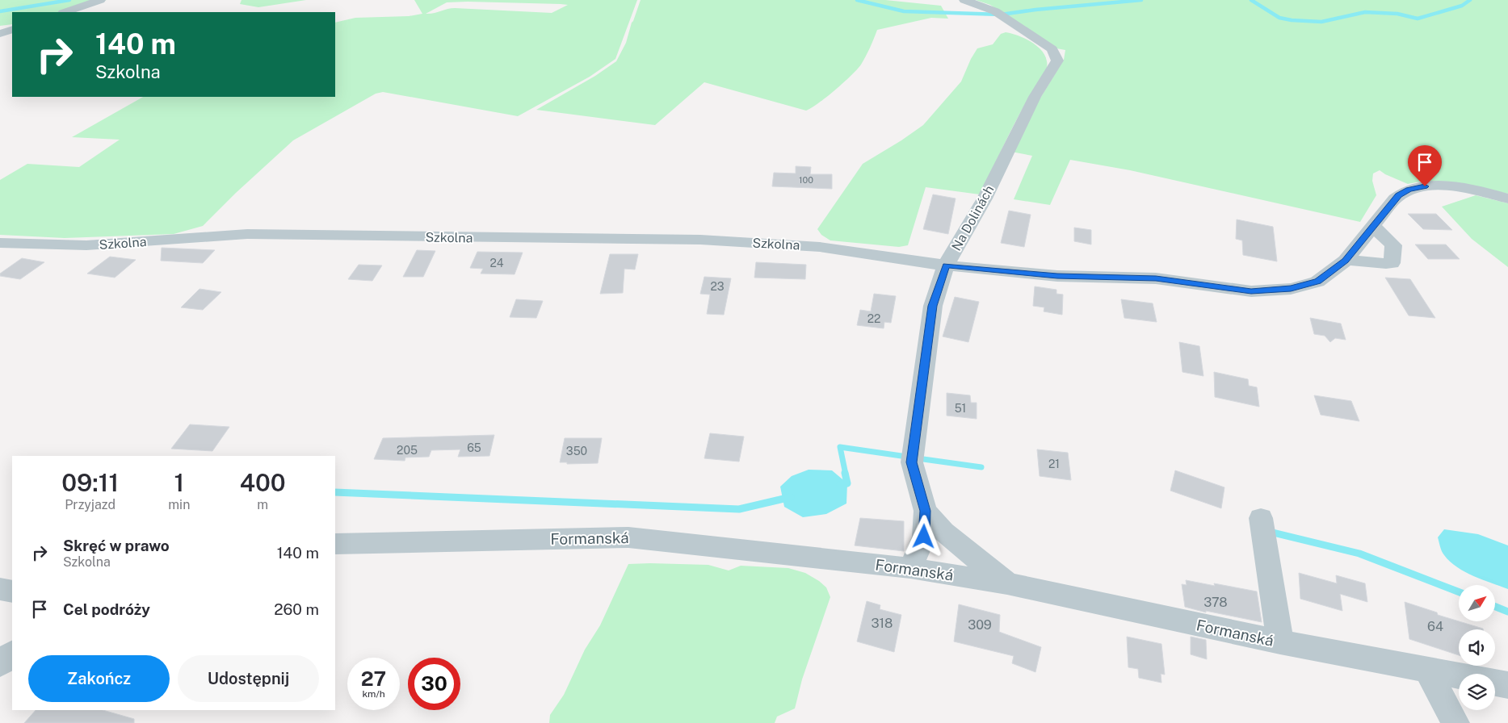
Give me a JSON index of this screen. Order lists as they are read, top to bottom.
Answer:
{
  "streets": {
    "street": ["Na Dolinách", "Szkolna", "Formanská"]
  },
  "crossings": [
    ["Na Dolinách", "Szkolna"],
    ["Na Dolinách", "Formanská"]
  ],
  "house_numbers": [
    "100",
    "24",
    "23",
    "22",
    "51",
    "65",
    "205",
    "350",
    "21",
    "378",
    "318",
    "309",
    "64"
  ],
  "north": "top right",
  "page": {
    "turn": ["140 m", "Szkolna"],
    "eta": [
      "09:11",
      "Przyjazd",
      "1",
      "min",
      "400",
      "m"
    ],
    "list": [
      {
        "name": "Skręć w prawo",
        "note": "Szkolna",
        "value": "140 m"
      },
      {
        "name": "Cel podróży",
        "value": "260 m"
      }
    ],
    "buttons": ["Zakończ", "Udostępnij"],
    "speed": "27 km/h",
    "limit": "30"
  }
}
